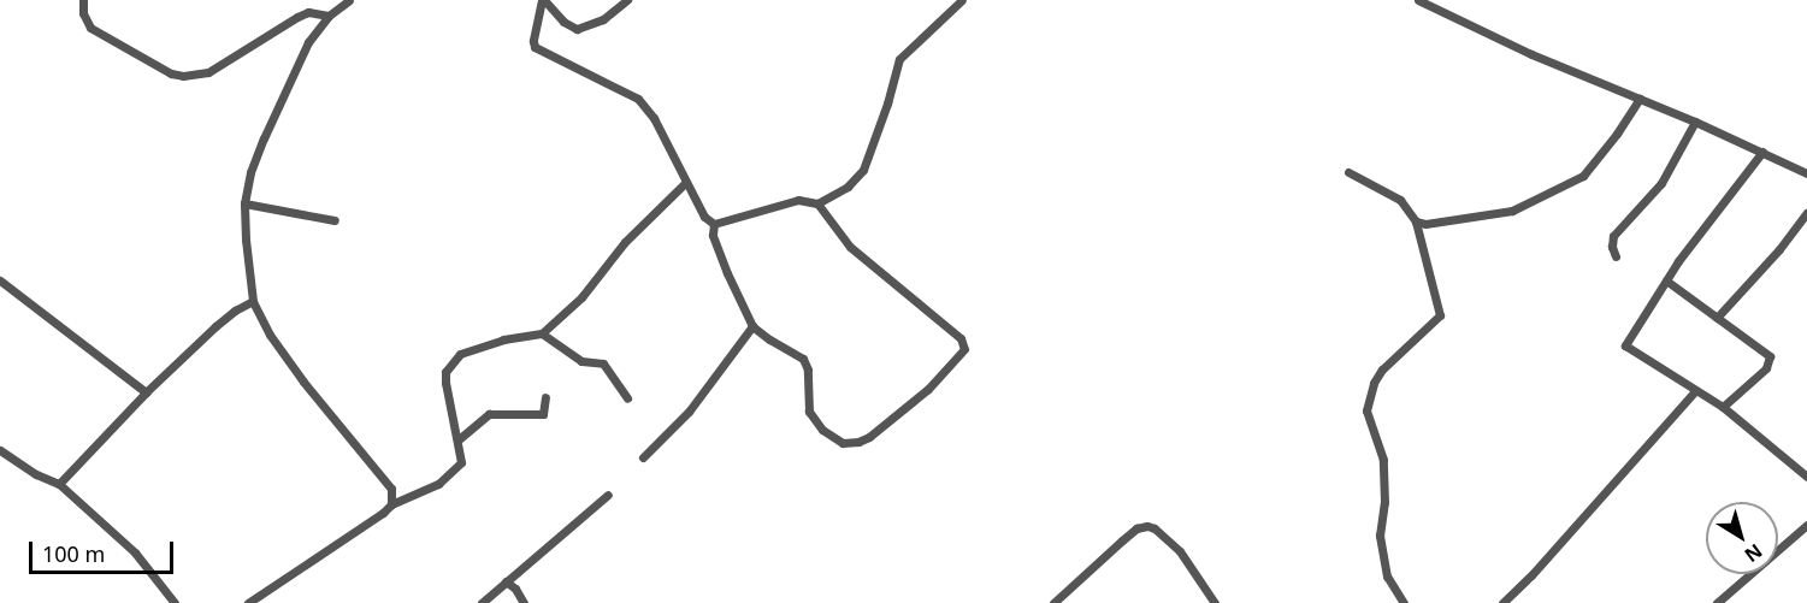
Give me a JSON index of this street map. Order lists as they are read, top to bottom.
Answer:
{
  "scale_bar": "100 m",
  "north": "bottom right"
}
